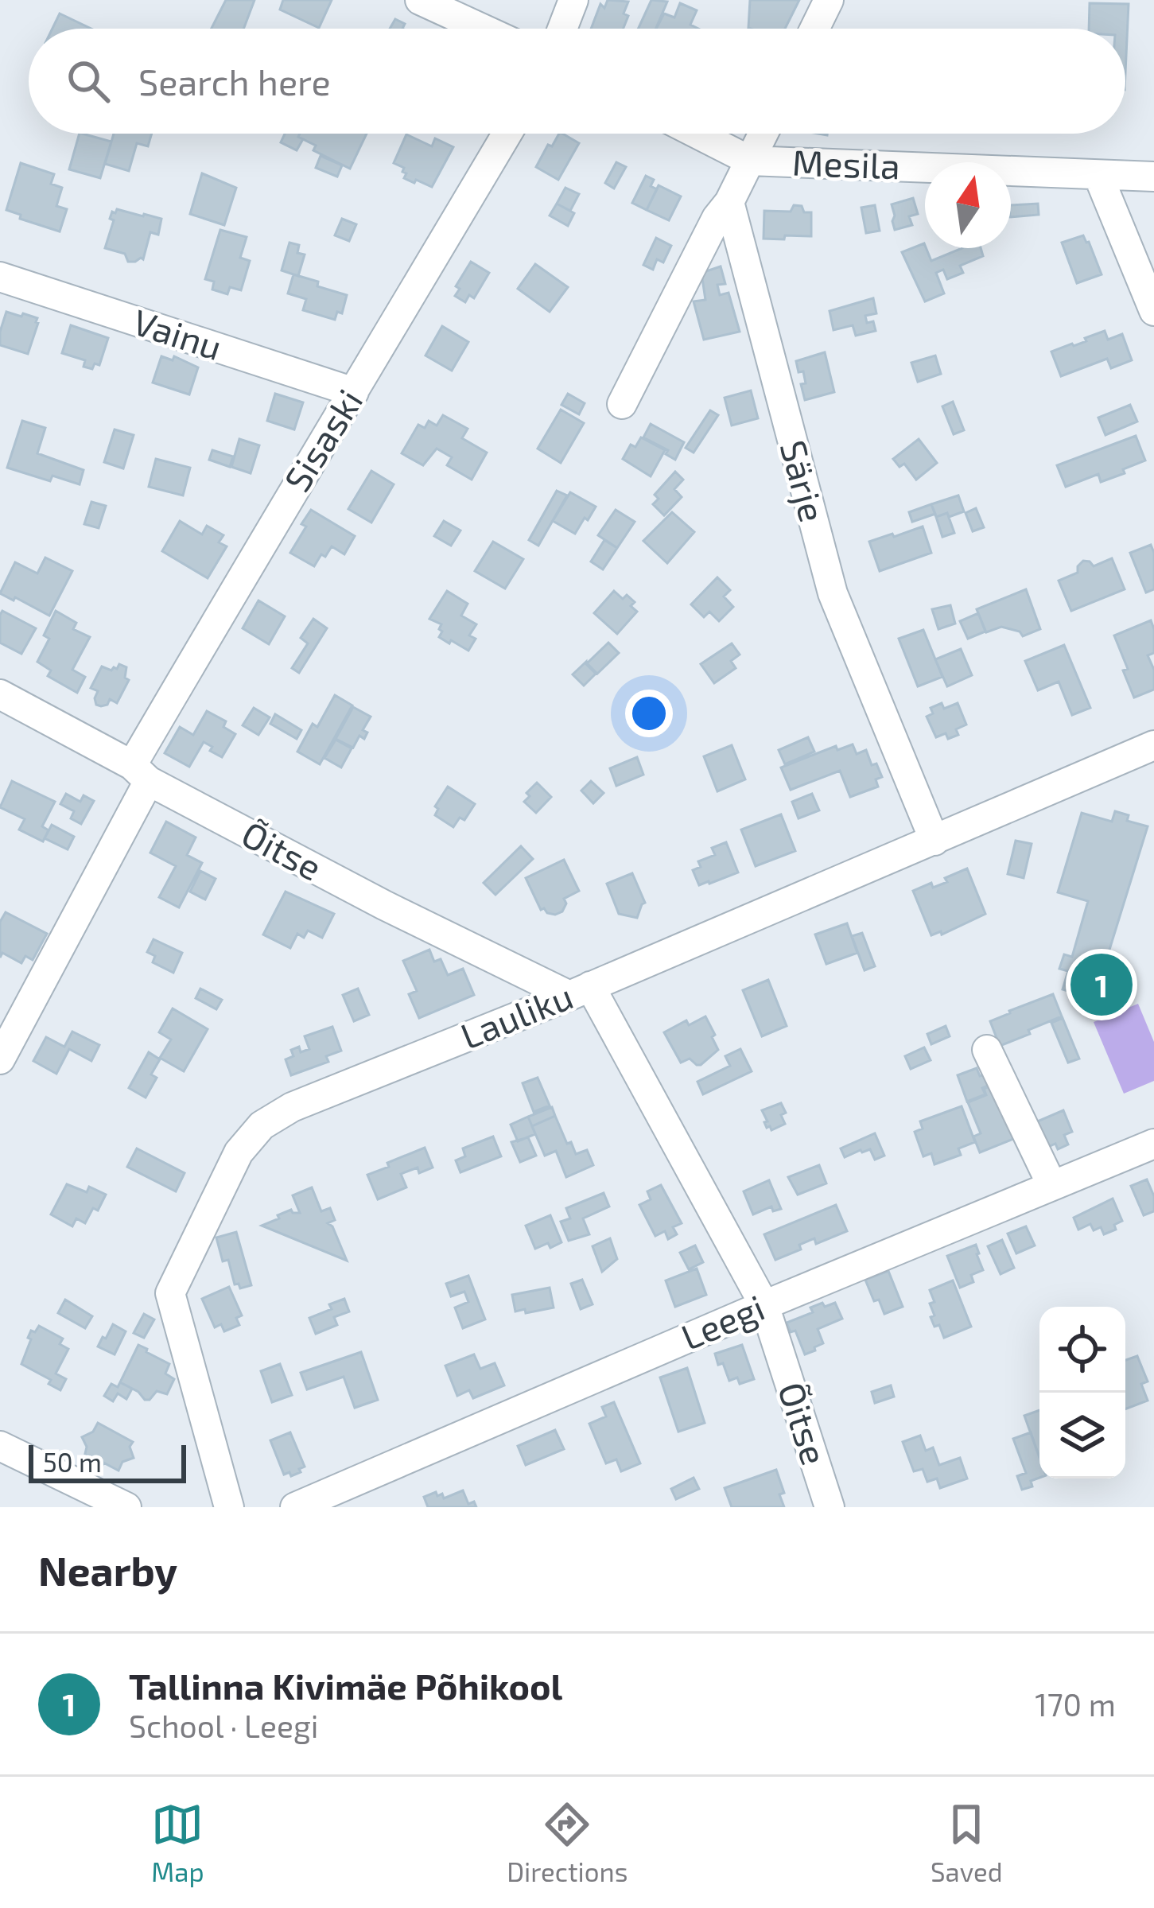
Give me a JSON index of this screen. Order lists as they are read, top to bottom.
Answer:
{
  "streets": {
    "street": [
      "Mesila",
      "Vainu",
      "Sisaski",
      "Särje",
      "Õitse",
      "Lauliku",
      "Leegi"
    ]
  },
  "crossings": [
    ["Vainu", "Sisaski"],
    ["Sisaski", "Õitse"],
    ["Särje", "Lauliku"],
    ["Õitse", "Lauliku"],
    ["Õitse", "Leegi"]
  ],
  "scale_bar": "50 m",
  "north": "top",
  "page": {
    "search": "Search here",
    "pins": "1",
    "scale": "50 m",
    "heading": "Nearby",
    "list": [
      {
        "mark": "1",
        "name": "Tallinna Kivimäe Põhikool",
        "note": "School · Leegi",
        "value": "170 m"
      }
    ],
    "nav": ["Map", "Directions", "Saved"]
  }
}
